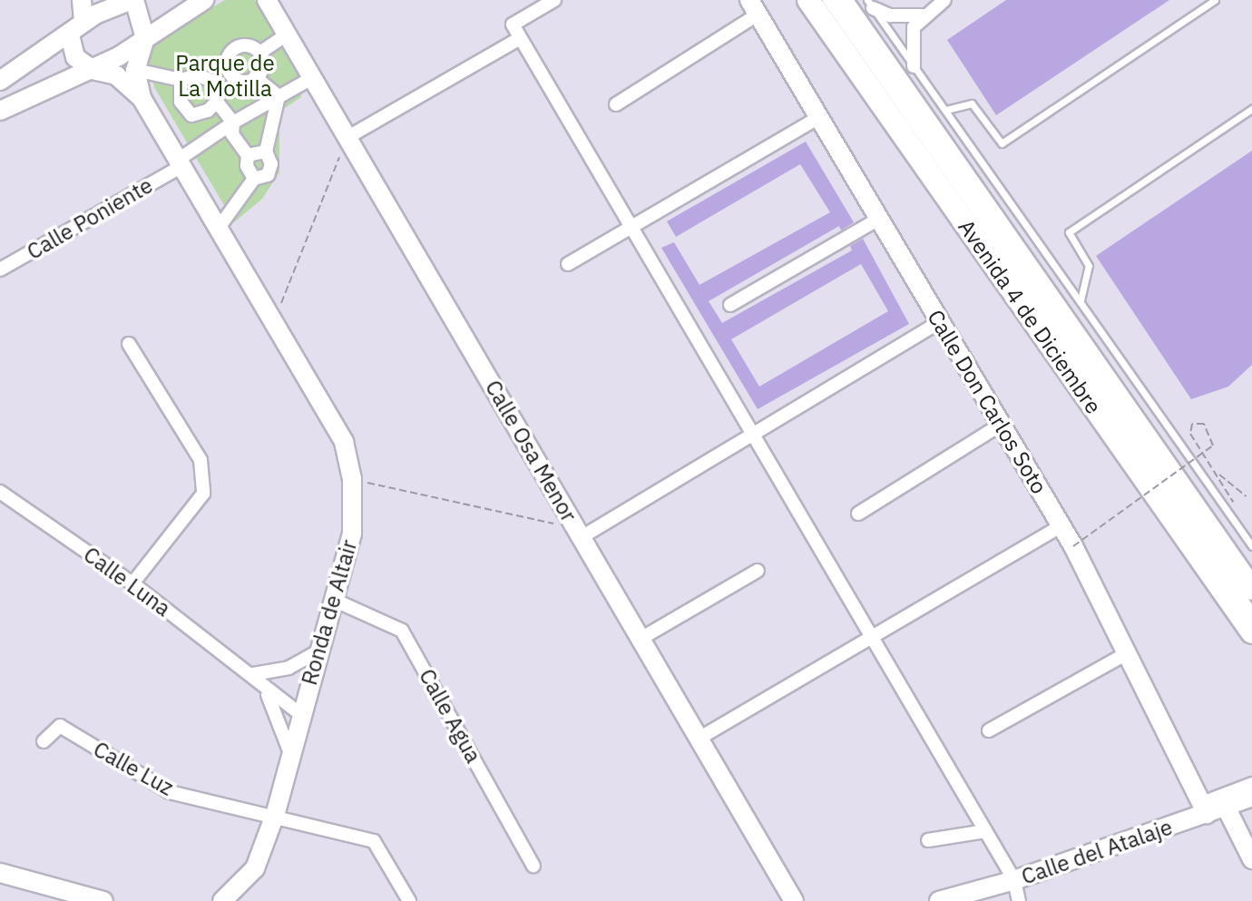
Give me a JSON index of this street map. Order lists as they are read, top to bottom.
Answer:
{
  "streets": {
    "main road": ["Avenida 4 de Diciembre"],
    "street": [
      "Calle Poniente",
      "Calle Don Carlos Soto",
      "Calle Osa Menor",
      "Calle Luna",
      "Ronda de Altair",
      "Calle Agua",
      "Calle Luz",
      "Calle del Atalaje"
    ]
  },
  "crossings": [
    ["Calle Poniente", "Calle Osa Menor"],
    ["Calle Poniente", "Ronda de Altair"],
    ["Calle Don Carlos Soto", "Calle del Atalaje"],
    ["Calle Luna", "Ronda de Altair"],
    ["Ronda de Altair", "Calle Agua"],
    ["Ronda de Altair", "Calle Luz"]
  ],
  "parks": ["Parque de La Motilla"]
}
